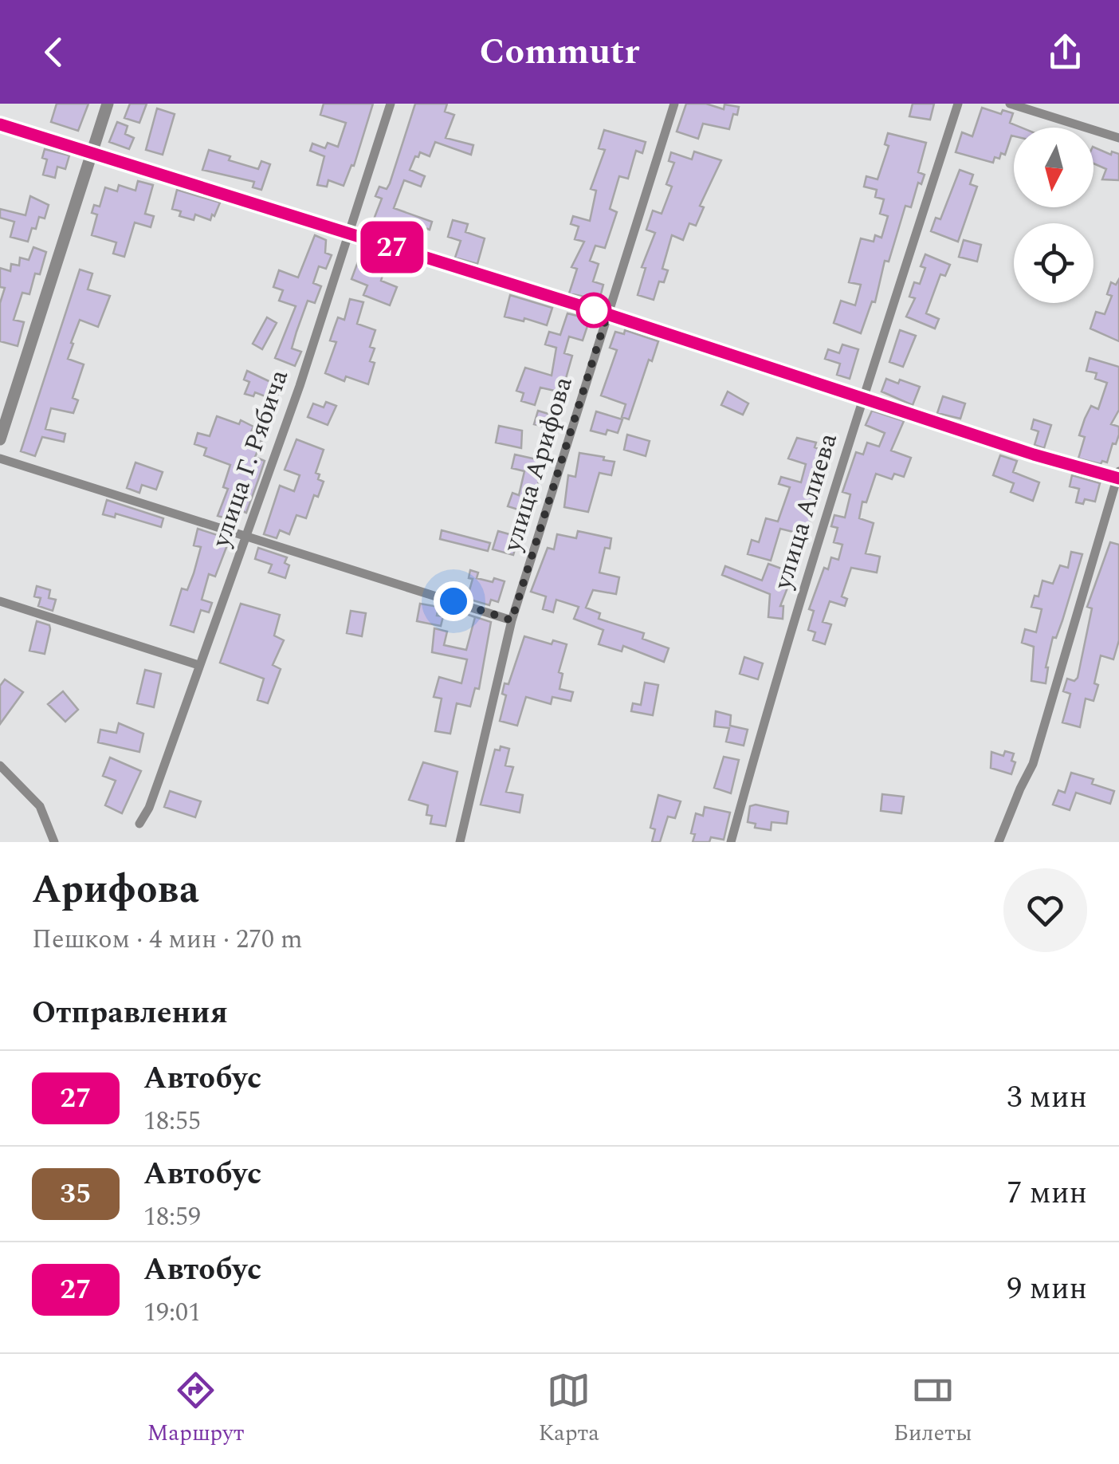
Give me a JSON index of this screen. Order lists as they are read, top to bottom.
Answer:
{
  "streets": {
    "street": ["улица Г. Рябича", "улица Арифова", "улица Алиева"]
  },
  "lines": ["bus line 27"],
  "north": "bottom",
  "page": {
    "header": "Commutr",
    "on_map": "27",
    "heading": [
      ["Арифова", "Пешком · 4 мин · 270 m"],
      "Отправления"
    ],
    "list": [
      {
        "mark": "27",
        "name": "Автобус",
        "note": "18:55",
        "value": "3 мин"
      },
      {
        "mark": "35",
        "name": "Автобус",
        "note": "18:59",
        "value": "7 мин"
      },
      {
        "mark": "27",
        "name": "Автобус",
        "note": "19:01",
        "value": "9 мин"
      }
    ],
    "tabs": ["Маршрут", "Карта", "Билеты"]
  }
}
